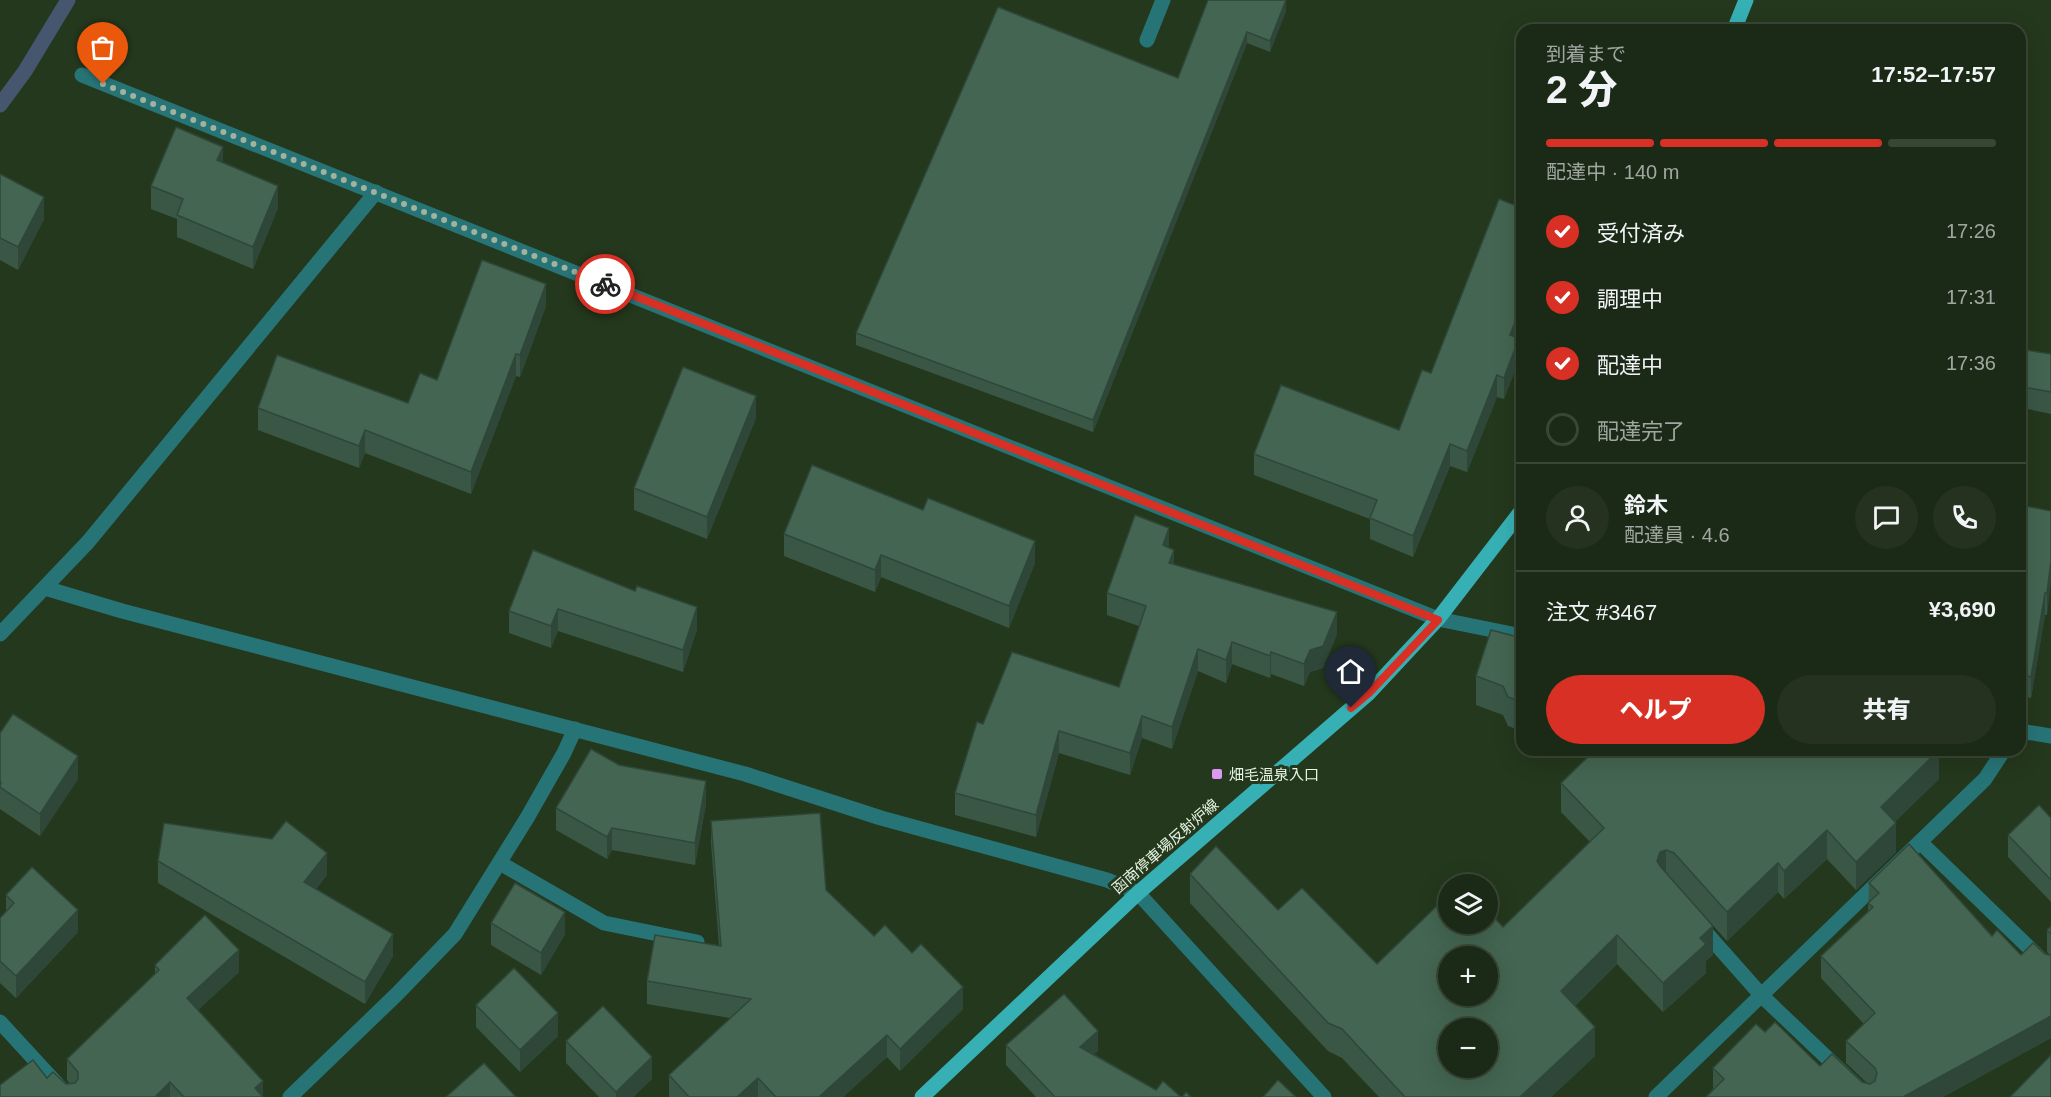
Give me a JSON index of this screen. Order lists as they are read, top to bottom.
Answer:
{
  "streets": {
    "main road": ["函南停車場反射炉線"]
  },
  "places": {
    "transit": ["畑毛温泉入口"]
  },
  "page": {
    "heading": ["2 分", "到着まで", "17:52–17:57"],
    "panel": [
      "鈴木",
      "配達員 · 4.6",
      "注文 #3467",
      "¥3,690"
    ],
    "bar": "配達中 · 140 m",
    "list": [
      ["受付済み", "17:26"],
      ["調理中", "17:31"],
      ["配達中", "17:36"],
      "配達完了"
    ],
    "buttons": ["ヘルプ", "共有"],
    "map_buttons": ["+", "−"]
  }
}
